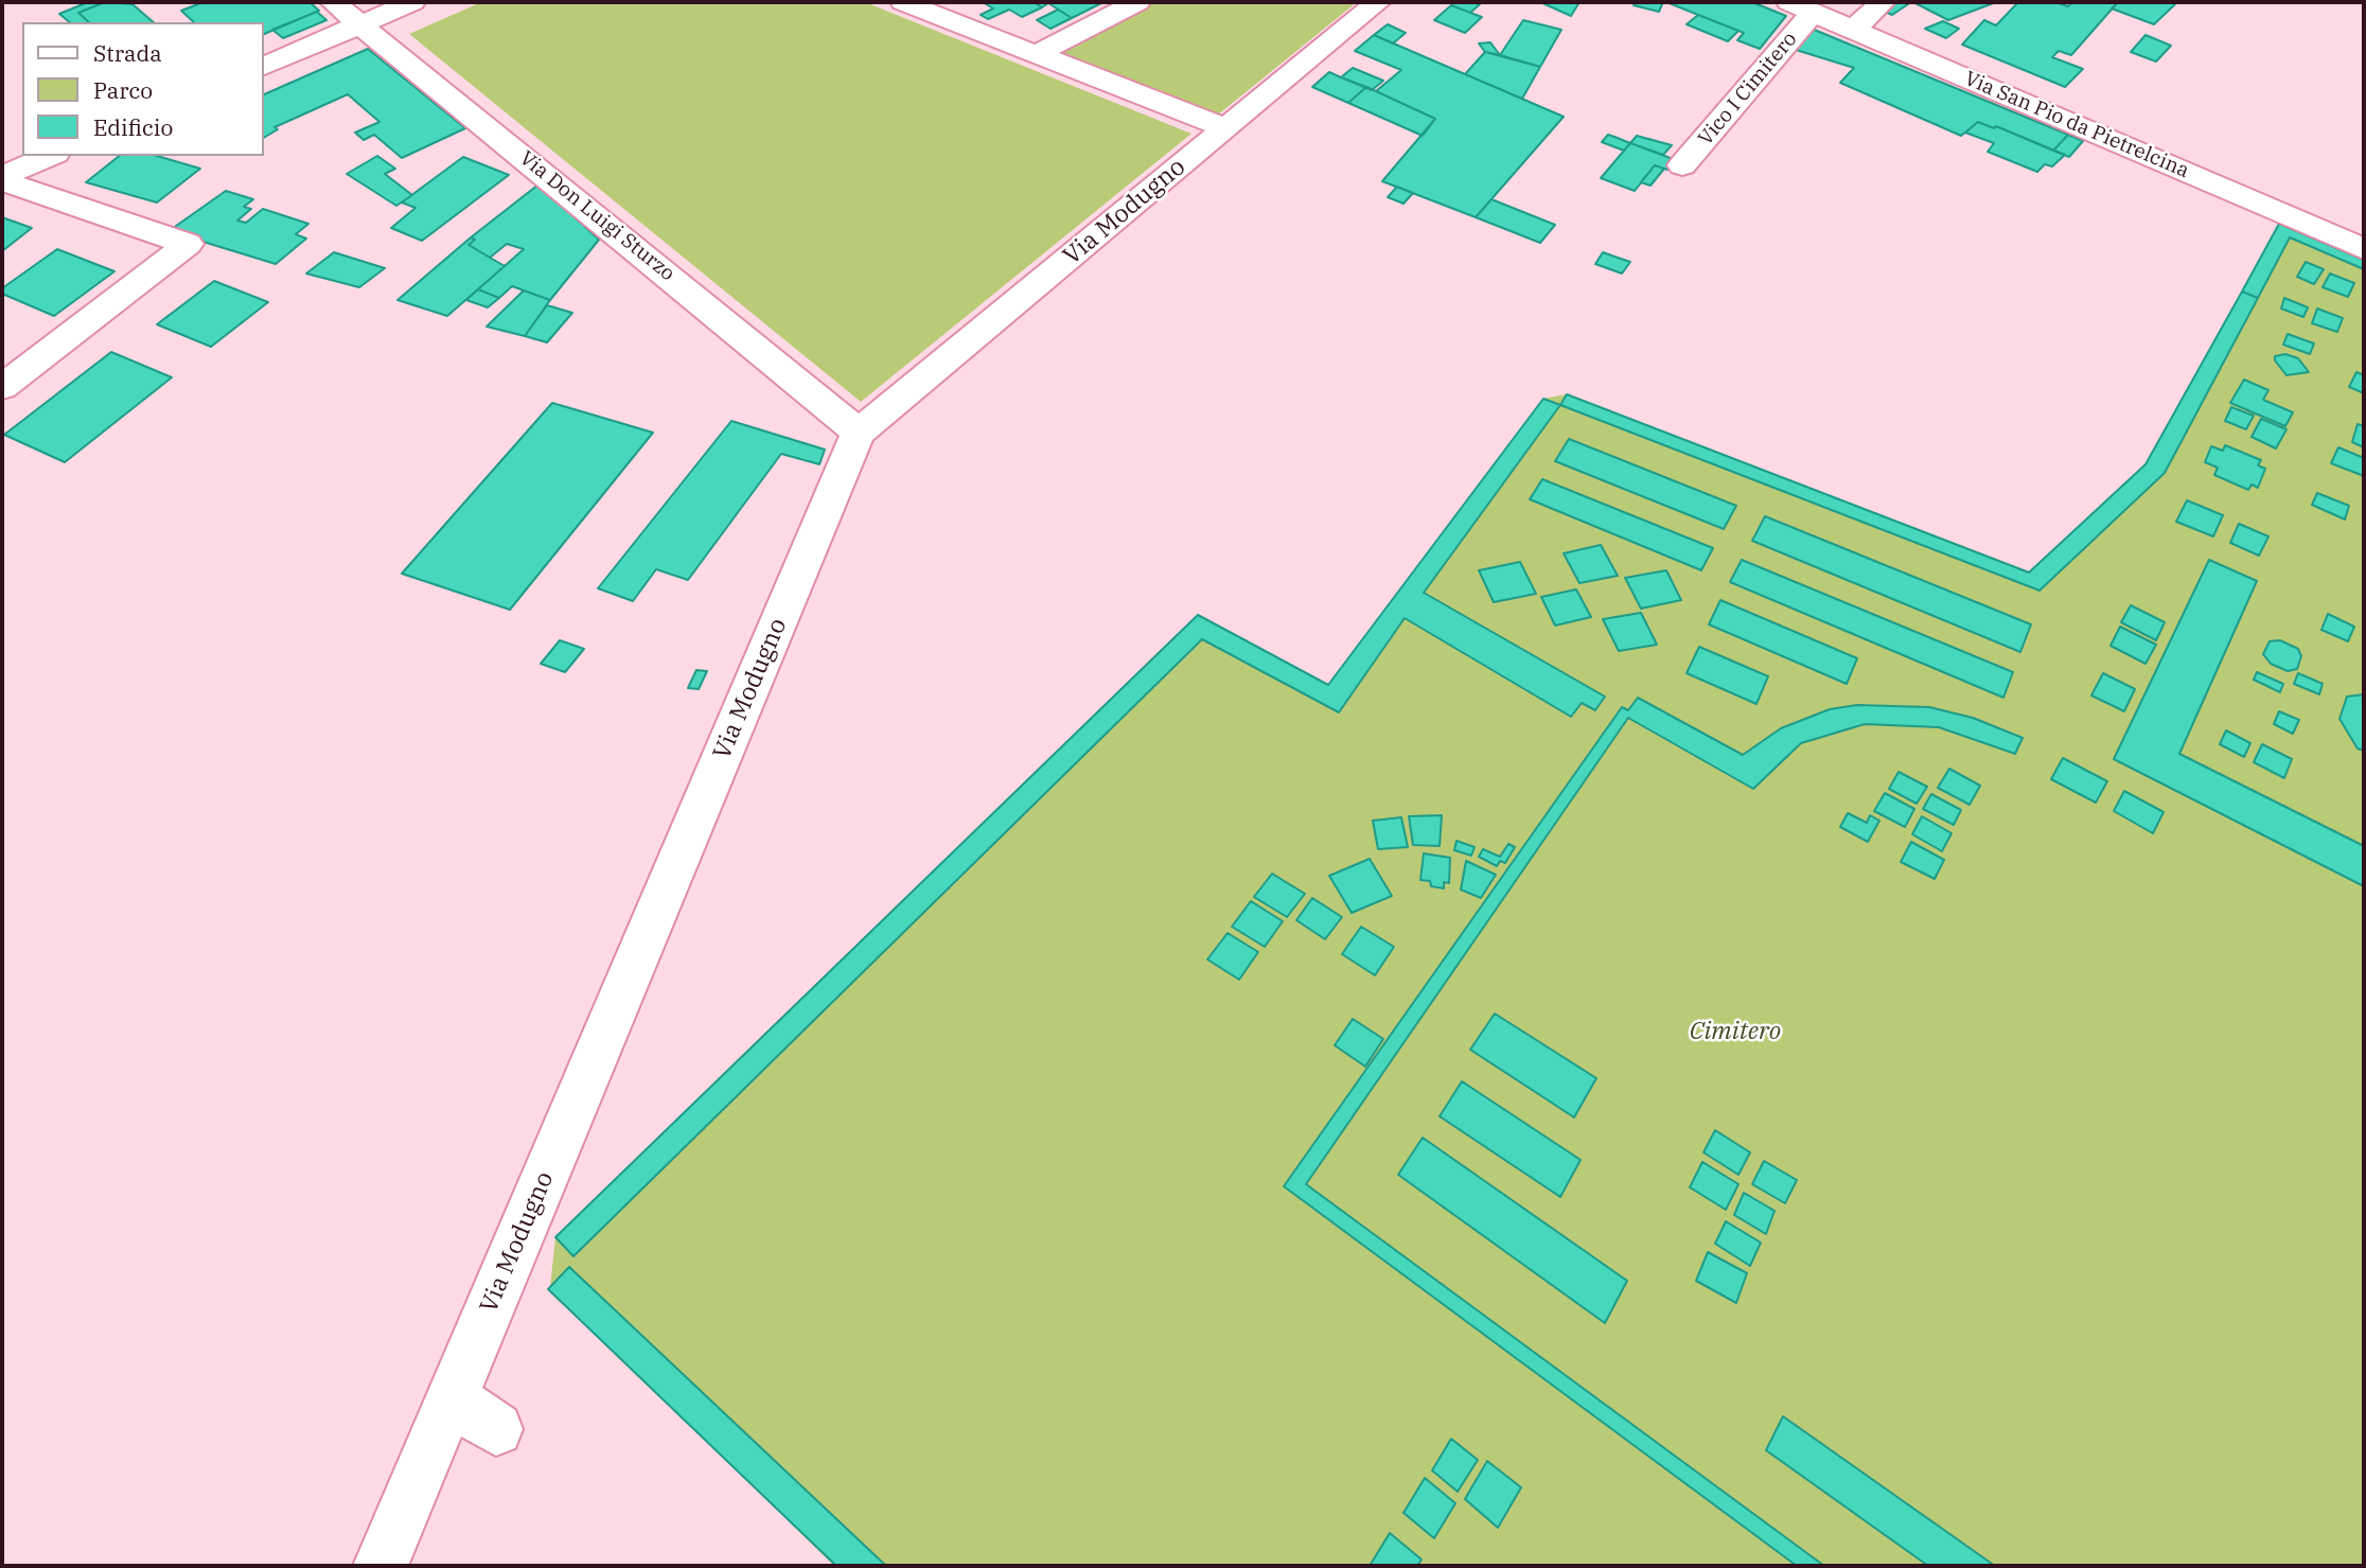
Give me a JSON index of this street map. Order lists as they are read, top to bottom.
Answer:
{
  "streets": {
    "street": [
      "Vico I Cimitero",
      "Via San Pio da Pietrelcina",
      "Via Modugno",
      "Via Don Luigi Sturzo"
    ]
  },
  "crossings": [
    ["Vico I Cimitero", "Via San Pio da Pietrelcina"],
    ["Via Modugno", "Via Don Luigi Sturzo"]
  ],
  "parks": ["Cimitero"],
  "legend": ["Strada", "Parco", "Edificio"]
}
